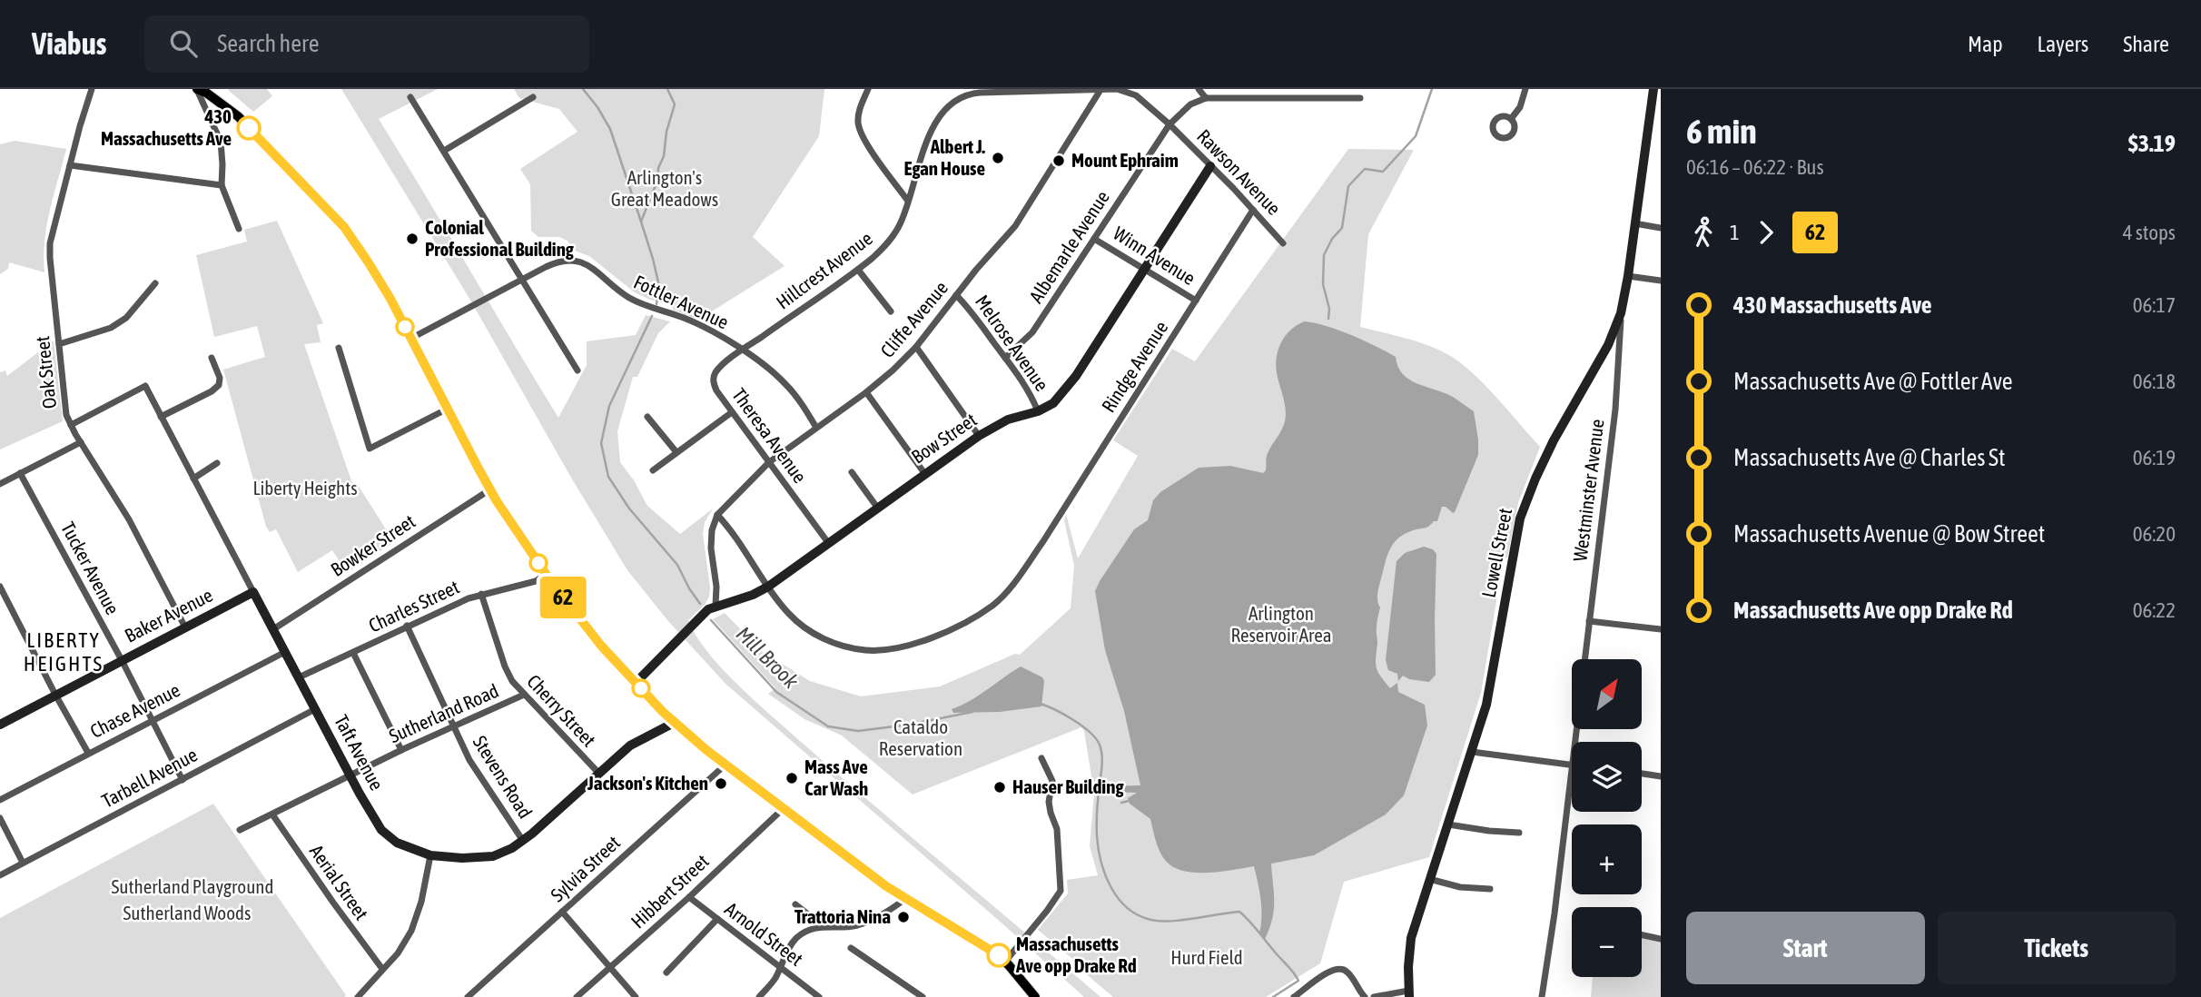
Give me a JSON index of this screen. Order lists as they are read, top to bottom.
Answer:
{
  "streets": {
    "street": [
      "Rawson Avenue",
      "Albemarle Avenue",
      "Winn Avenue",
      "Hillcrest Avenue",
      "Fottler Avenue",
      "Cliffe Avenue",
      "Melrose Avenue",
      "Rindge Avenue",
      "Oak Street",
      "Theresa Avenue",
      "Bow Street",
      "Westminster Avenue",
      "Bowker Street",
      "Lowell Street",
      "Tucker Avenue",
      "Charles Street",
      "Baker Avenue",
      "Chase Avenue",
      "Cherry Street",
      "Sutherland Road",
      "Taft Avenue",
      "Stevens Road",
      "Tarbell Avenue",
      "Sylvia Street",
      "Aerial Street",
      "Hibbert Street",
      "Arnold Street"
    ]
  },
  "crossings": [
    ["Rawson Avenue", "Albemarle Avenue"],
    ["Rawson Avenue", "Hillcrest Avenue"],
    ["Rawson Avenue", "Rindge Avenue"],
    ["Rawson Avenue", "Bow Street"],
    ["Albemarle Avenue", "Winn Avenue"],
    ["Albemarle Avenue", "Hillcrest Avenue"],
    ["Albemarle Avenue", "Melrose Avenue"],
    ["Winn Avenue", "Rindge Avenue"],
    ["Winn Avenue", "Bow Street"],
    ["Hillcrest Avenue", "Fottler Avenue"],
    ["Hillcrest Avenue", "Cliffe Avenue"],
    ["Hillcrest Avenue", "Theresa Avenue"],
    ["Fottler Avenue", "Cliffe Avenue"],
    ["Fottler Avenue", "Theresa Avenue"],
    ["Cliffe Avenue", "Melrose Avenue"],
    ["Cliffe Avenue", "Rindge Avenue"],
    ["Cliffe Avenue", "Theresa Avenue"],
    ["Melrose Avenue", "Bow Street"],
    ["Rindge Avenue", "Bow Street"],
    ["Oak Street", "Baker Avenue"],
    ["Oak Street", "Taft Avenue"],
    ["Theresa Avenue", "Bow Street"],
    ["Westminster Avenue", "Lowell Street"],
    ["Bowker Street", "Taft Avenue"],
    ["Tucker Avenue", "Baker Avenue"],
    ["Tucker Avenue", "Chase Avenue"],
    ["Tucker Avenue", "Tarbell Avenue"],
    ["Charles Street", "Cherry Street"],
    ["Charles Street", "Taft Avenue"],
    ["Charles Street", "Stevens Road"],
    ["Baker Avenue", "Taft Avenue"],
    ["Chase Avenue", "Taft Avenue"],
    ["Cherry Street", "Sutherland Road"],
    ["Cherry Street", "Taft Avenue"],
    ["Sutherland Road", "Taft Avenue"],
    ["Sutherland Road", "Stevens Road"],
    ["Sutherland Road", "Aerial Street"],
    ["Taft Avenue", "Stevens Road"],
    ["Taft Avenue", "Tarbell Avenue"],
    ["Hibbert Street", "Arnold Street"]
  ],
  "districts": ["LIBERTY HEIGHTS"],
  "water": ["Mill Brook"],
  "parks": [
    "Arlington's Great Meadows",
    "Liberty Heights",
    "Arlington Reservoir Area",
    "Cataldo Reservation",
    "Sutherland Playground",
    "Sutherland Woods",
    "Hurd Field"
  ],
  "places": [
    "430 Massachusetts Ave",
    "Albert J. Egan House",
    "Mount Ephraim",
    "Colonial Professional Building",
    "Mass Ave Car Wash",
    "Jackson's Kitchen",
    "Hauser Building",
    "Trattoria Nina",
    "Massachusetts Ave opp Drake Rd"
  ],
  "lines": ["bus line 62"],
  "north": "top right",
  "page": {
    "header": "Viabus",
    "search": "Search here",
    "nav": ["Map", "Layers", "Share"],
    "on_map": "62",
    "heading": ["6 min", "06:16 – 06:22 · Bus", "$3.19"],
    "legs": ["1", "62", "4 stops"],
    "list": [
      {
        "name": "430 Massachusetts Ave",
        "value": "06:17"
      },
      {
        "name": "Massachusetts Ave @ Fottler Ave",
        "value": "06:18"
      },
      {
        "name": "Massachusetts Ave @ Charles St",
        "value": "06:19"
      },
      {
        "name": "Massachusetts Avenue @ Bow Street",
        "value": "06:20"
      },
      {
        "name": "Massachusetts Ave opp Drake Rd",
        "value": "06:22"
      }
    ],
    "map_buttons": ["+", "−"],
    "buttons": ["Start", "Tickets"]
  }
}
